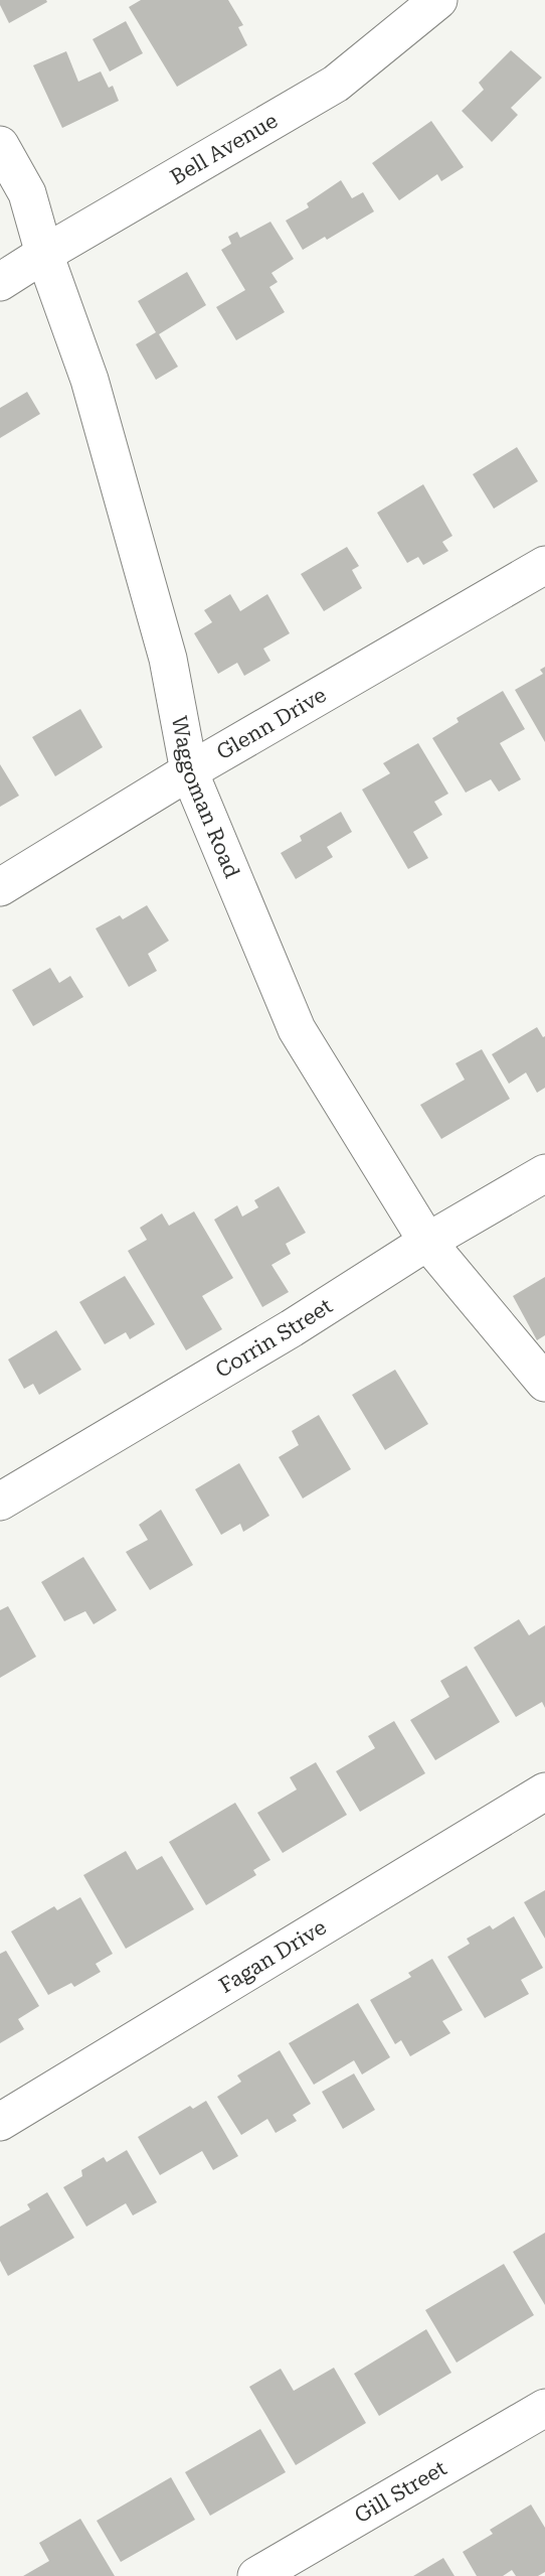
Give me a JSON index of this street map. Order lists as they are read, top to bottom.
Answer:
{
  "streets": {
    "street": [
      "Bell Avenue",
      "Glenn Drive",
      "Waggoman Road",
      "Corrin Street",
      "Fagan Drive",
      "Gill Street"
    ]
  },
  "crossings": [
    ["Bell Avenue", "Waggoman Road"],
    ["Glenn Drive", "Waggoman Road"],
    ["Waggoman Road", "Corrin Street"]
  ]
}
